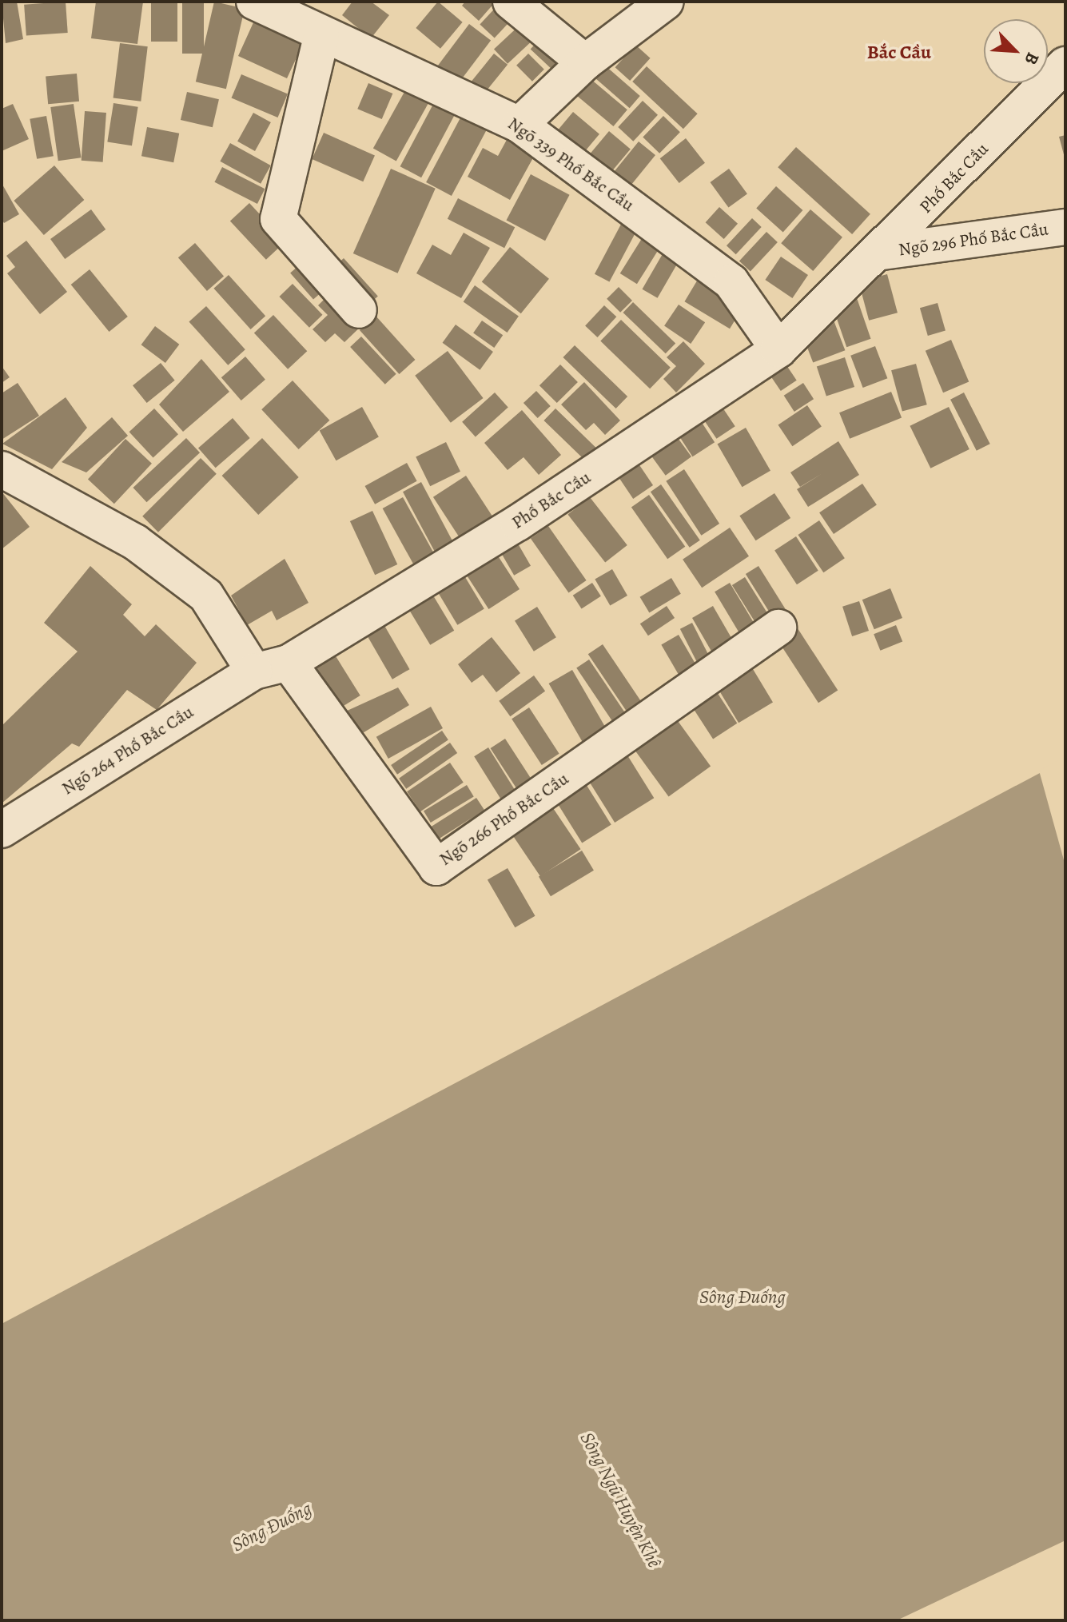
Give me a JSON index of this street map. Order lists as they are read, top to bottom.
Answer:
{
  "streets": {
    "street": [
      "Ngõ 339 Phố Bắc Cầu",
      "Phố Bắc Cầu",
      "Ngõ 296 Phố Bắc Cầu",
      "Ngõ 264 Phố Bắc Cầu",
      "Ngõ 266 Phố Bắc Cầu"
    ]
  },
  "crossings": [
    ["Ngõ 339 Phố Bắc Cầu", "Phố Bắc Cầu"],
    ["Phố Bắc Cầu", "Ngõ 296 Phố Bắc Cầu"],
    ["Phố Bắc Cầu", "Ngõ 264 Phố Bắc Cầu"],
    ["Phố Bắc Cầu", "Ngõ 266 Phố Bắc Cầu"]
  ],
  "districts": ["Bắc Cầu"],
  "water": ["Sông Đuống", "Sông Ngũ Huyện Khê"],
  "north": "bottom right"
}
